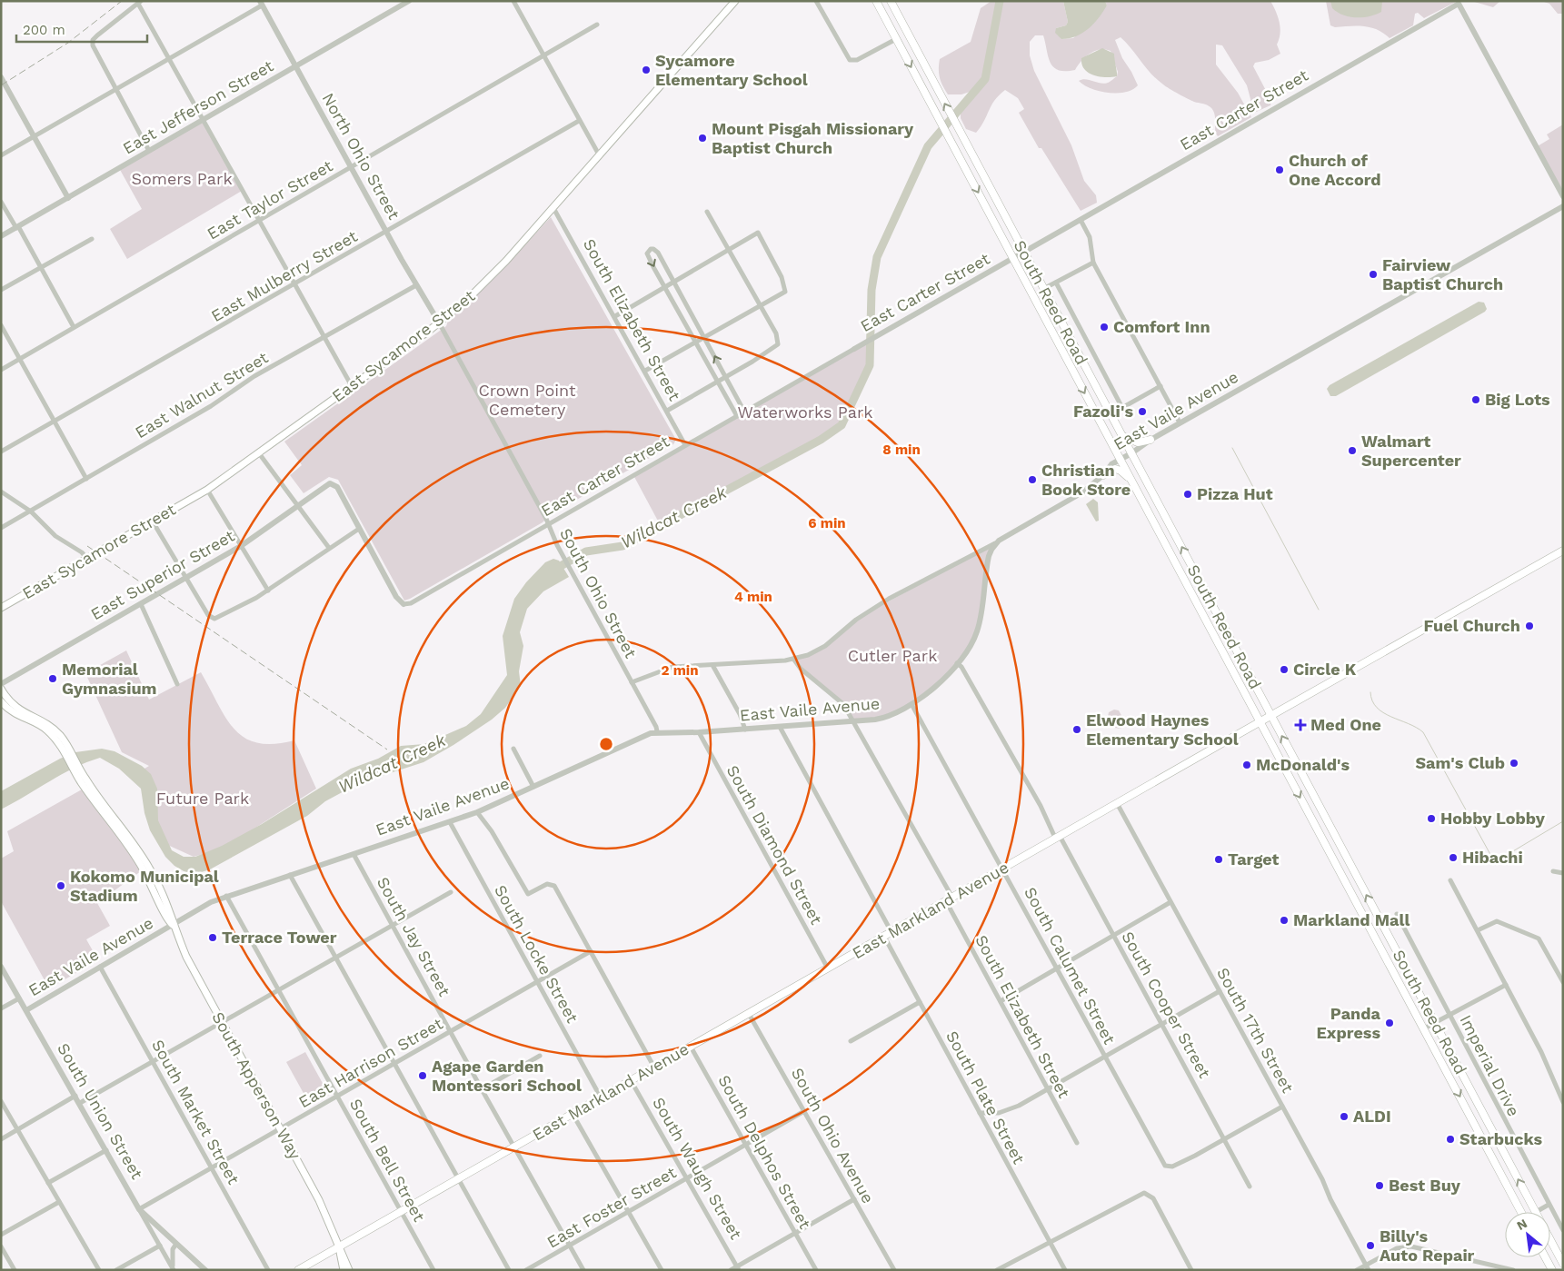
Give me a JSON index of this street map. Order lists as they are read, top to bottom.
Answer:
{
  "streets": {
    "main road": [
      "South Reed Road",
      "East Sycamore Street",
      "East Markland Avenue",
      "South Apperson Way"
    ],
    "street": [
      "East Jefferson Street",
      "East Carter Street",
      "North Ohio Street",
      "East Taylor Street",
      "East Mulberry Street",
      "South Elizabeth Street",
      "East Walnut Street",
      "East Vaile Avenue",
      "East Superior Street",
      "South Ohio Street",
      "South Diamond Street",
      "South Jay Street",
      "South Locke Street",
      "South Calumet Street",
      "South Cooper Street",
      "South 17th Street",
      "East Harrison Street",
      "Imperial Drive",
      "South Plate Street",
      "South Union Street",
      "South Market Street",
      "South Ohio Avenue",
      "South Delphos Street",
      "South Bell Street",
      "South Waugh Street",
      "East Foster Street"
    ]
  },
  "crossings": [
    ["East Jefferson Street", "North Ohio Street"],
    ["East Carter Street", "South Reed Road"],
    ["East Carter Street", "South Elizabeth Street"],
    ["East Carter Street", "South Ohio Street"],
    ["North Ohio Street", "East Taylor Street"],
    ["North Ohio Street", "East Mulberry Street"],
    ["North Ohio Street", "East Sycamore Street"],
    ["North Ohio Street", "East Walnut Street"],
    ["North Ohio Street", "South Ohio Street"],
    ["South Reed Road", "East Vaile Avenue"],
    ["South Reed Road", "East Markland Avenue"],
    ["South Elizabeth Street", "East Sycamore Street"],
    ["South Elizabeth Street", "East Vaile Avenue"],
    ["South Elizabeth Street", "East Markland Avenue"],
    ["East Sycamore Street", "South Ohio Street"],
    ["East Vaile Avenue", "South Ohio Street"],
    ["East Vaile Avenue", "South Diamond Street"],
    ["East Vaile Avenue", "South Jay Street"],
    ["East Vaile Avenue", "South Locke Street"],
    ["East Vaile Avenue", "South Calumet Street"],
    ["East Vaile Avenue", "South Cooper Street"],
    ["East Vaile Avenue", "South Apperson Way"],
    ["East Vaile Avenue", "South Union Street"],
    ["East Vaile Avenue", "South Market Street"],
    ["East Vaile Avenue", "South Bell Street"],
    ["South Diamond Street", "East Markland Avenue"],
    ["East Markland Avenue", "South Jay Street"],
    ["East Markland Avenue", "South Locke Street"],
    ["East Markland Avenue", "South Calumet Street"],
    ["East Markland Avenue", "South Cooper Street"],
    ["East Markland Avenue", "South 17th Street"],
    ["East Markland Avenue", "South Apperson Way"],
    ["East Markland Avenue", "South Plate Street"],
    ["East Markland Avenue", "South Ohio Avenue"],
    ["East Markland Avenue", "South Delphos Street"],
    ["East Markland Avenue", "South Bell Street"],
    ["East Markland Avenue", "South Waugh Street"],
    ["South Jay Street", "East Harrison Street"],
    ["South Jay Street", "East Foster Street"],
    ["South Locke Street", "East Harrison Street"],
    ["South Calumet Street", "South Cooper Street"],
    ["East Harrison Street", "South Apperson Way"],
    ["East Harrison Street", "South Union Street"],
    ["East Harrison Street", "South Market Street"],
    ["East Harrison Street", "South Bell Street"],
    ["South Ohio Avenue", "East Foster Street"],
    ["South Delphos Street", "East Foster Street"],
    ["South Waugh Street", "East Foster Street"]
  ],
  "water": ["Wildcat Creek"],
  "parks": [
    "Somers Park",
    "Crown Point Cemetery",
    "Waterworks Park",
    "Cutler Park",
    "Future Park"
  ],
  "places": {
    "other": [
      "Sycamore Elementary School",
      "Mount Pisgah Missionary Baptist Church",
      "Church of One Accord",
      "Fairview Baptist Church",
      "Comfort Inn",
      "Big Lots",
      "Fazoli's",
      "Walmart Supercenter",
      "Christian Book Store",
      "Pizza Hut",
      "Fuel Church",
      "Circle K",
      "Memorial Gymnasium",
      "Elwood Haynes Elementary School",
      "Sam's Club",
      "McDonald's",
      "Hobby Lobby",
      "Hibachi",
      "Target",
      "Kokomo Municipal Stadium",
      "Markland Mall",
      "Terrace Tower",
      "Panda Express",
      "Agape Garden Montessori School",
      "ALDI",
      "Starbucks",
      "Best Buy",
      "Billy's Auto Repair"
    ],
    "health": ["Med One"]
  },
  "scale_bar": "200 m",
  "north": "top left",
  "rings": [
    "8 min",
    "6 min",
    "4 min",
    "2 min"
  ]
}
